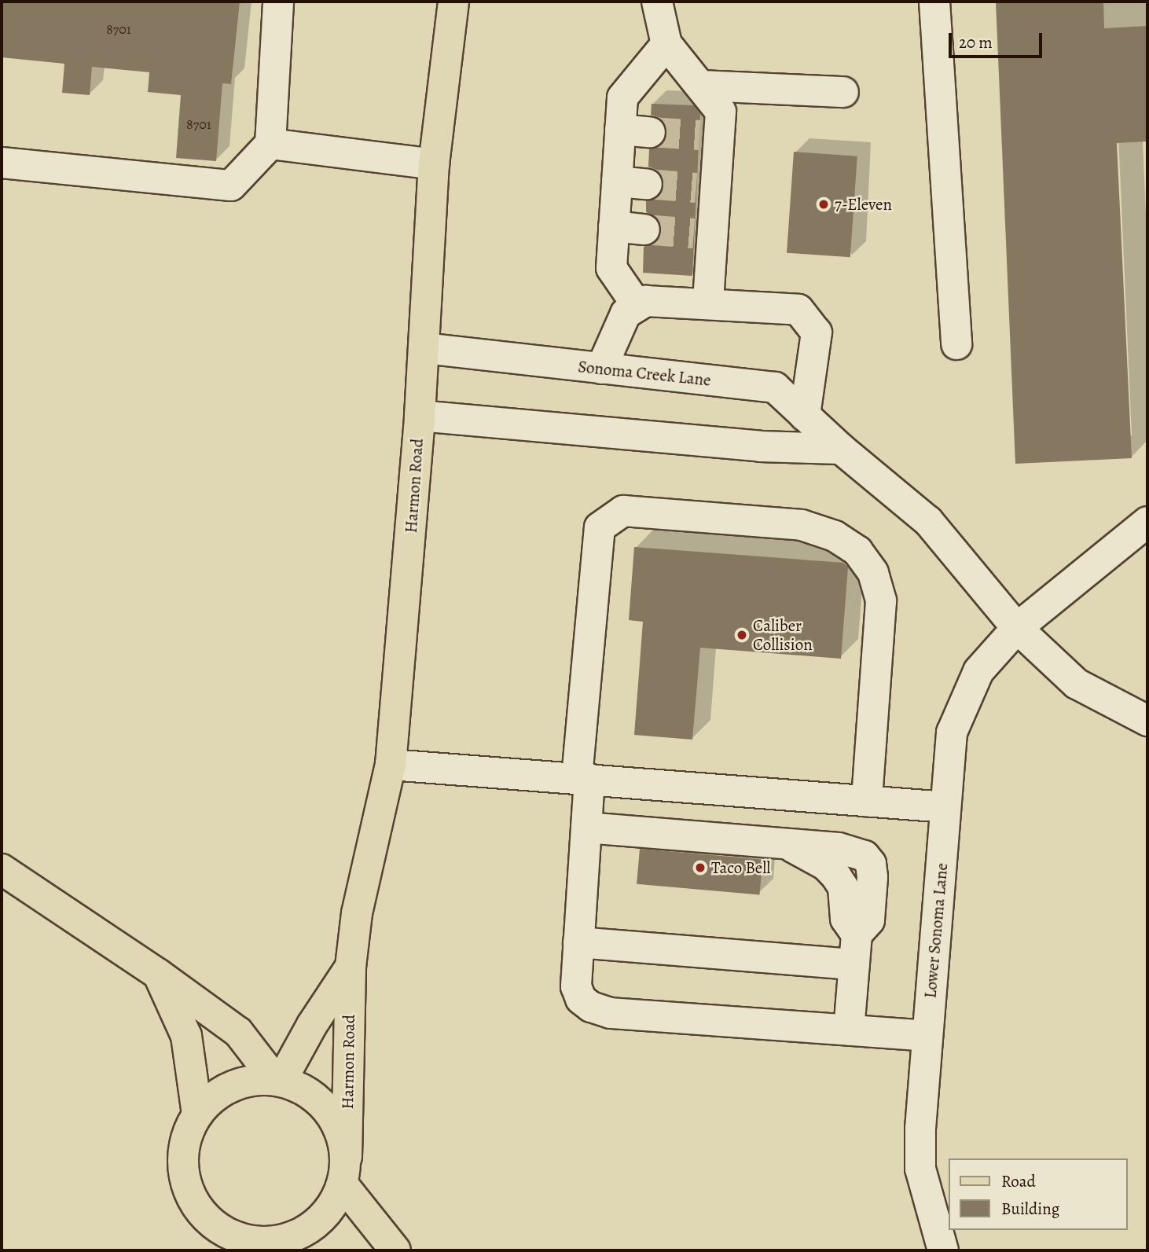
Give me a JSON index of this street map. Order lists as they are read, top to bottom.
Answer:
{
  "streets": {
    "main road": ["Harmon Road"],
    "street": ["Sonoma Creek Lane", "Lower Sonoma Lane"]
  },
  "crossings": [
    ["Sonoma Creek Lane", "Harmon Road"],
    ["Sonoma Creek Lane", "Lower Sonoma Lane"]
  ],
  "places": ["7-Eleven", "Caliber Collision", "Taco Bell"],
  "house_numbers": ["8701", "8701"],
  "legend": ["Road", "Building"],
  "scale_bar": "20 m"
}
